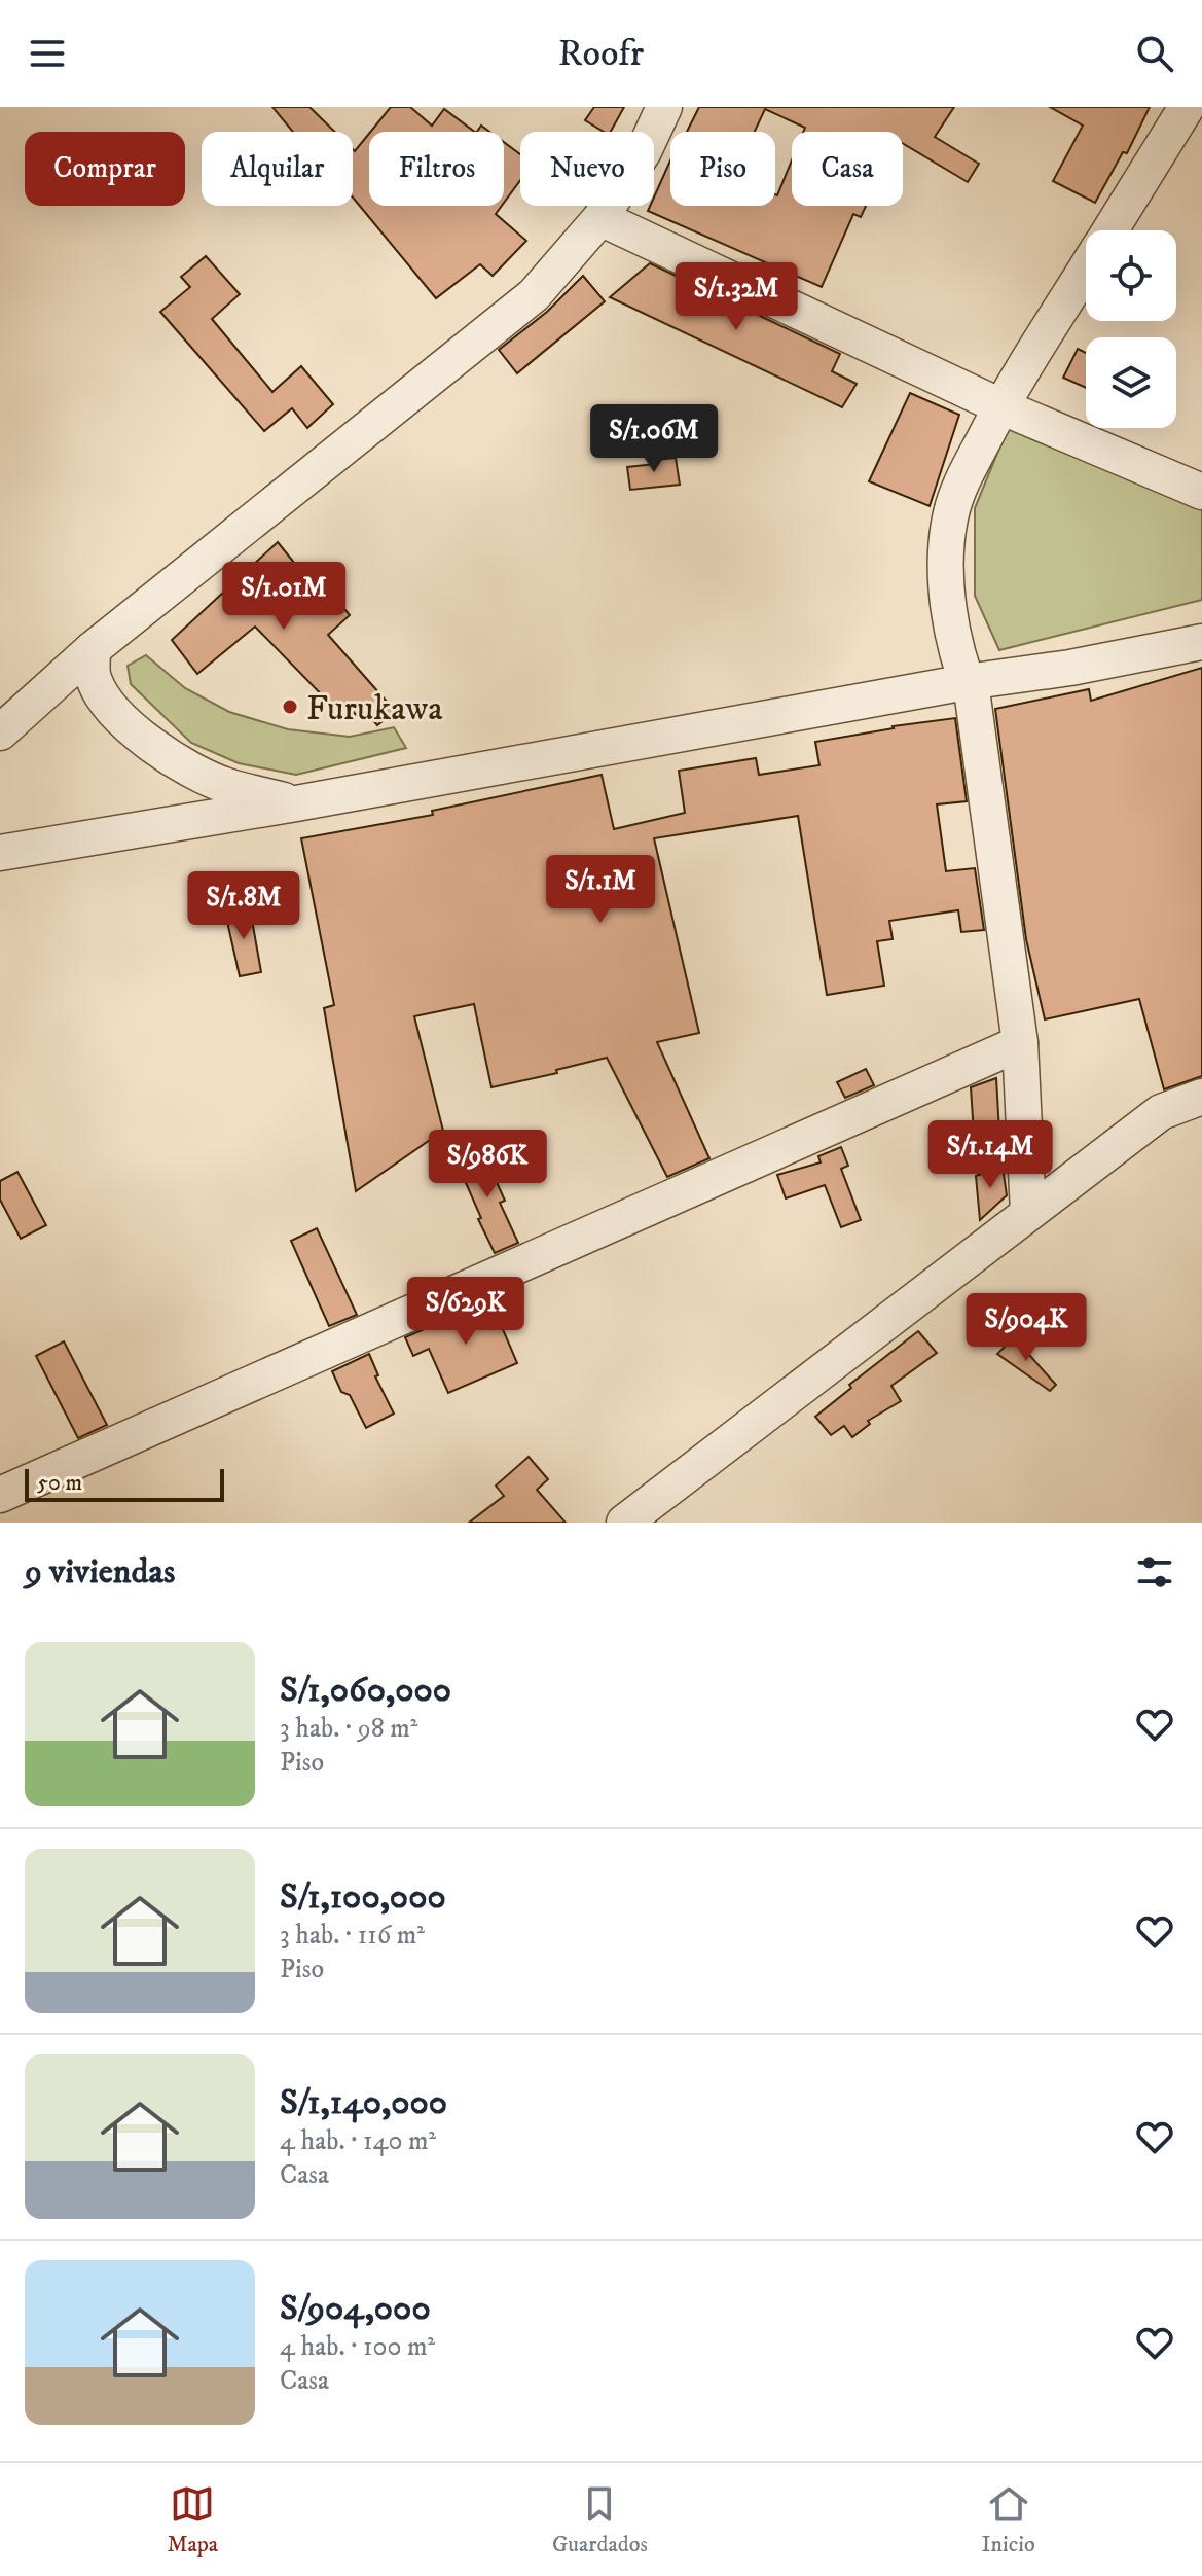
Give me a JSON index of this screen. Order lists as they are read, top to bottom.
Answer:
{
  "places": ["Furukawa"],
  "scale_bar": "50 m",
  "page": {
    "header": "Roofr",
    "chip": [
      "Comprar",
      "Alquilar",
      "Filtros",
      "Nuevo",
      "Piso",
      "Casa"
    ],
    "price": [
      "S/1.32M",
      "S/1.06M",
      "S/1.01M",
      "S/1.1M",
      "S/1.8M",
      "S/1.14M",
      "S/986K",
      "S/629K",
      "S/904K"
    ],
    "scale": "50 m",
    "heading": "9 viviendas",
    "list": [
      {
        "name": "S/1,060,000",
        "note": "3 hab. · 98 m² · Piso"
      },
      {
        "name": "S/1,100,000",
        "note": "3 hab. · 116 m² · Piso"
      },
      {
        "name": "S/1,140,000",
        "note": "4 hab. · 140 m² · Casa"
      },
      {
        "name": "S/904,000",
        "note": "4 hab. · 100 m² · Casa"
      }
    ],
    "tabs": ["Mapa", "Guardados", "Inicio"]
  }
}
